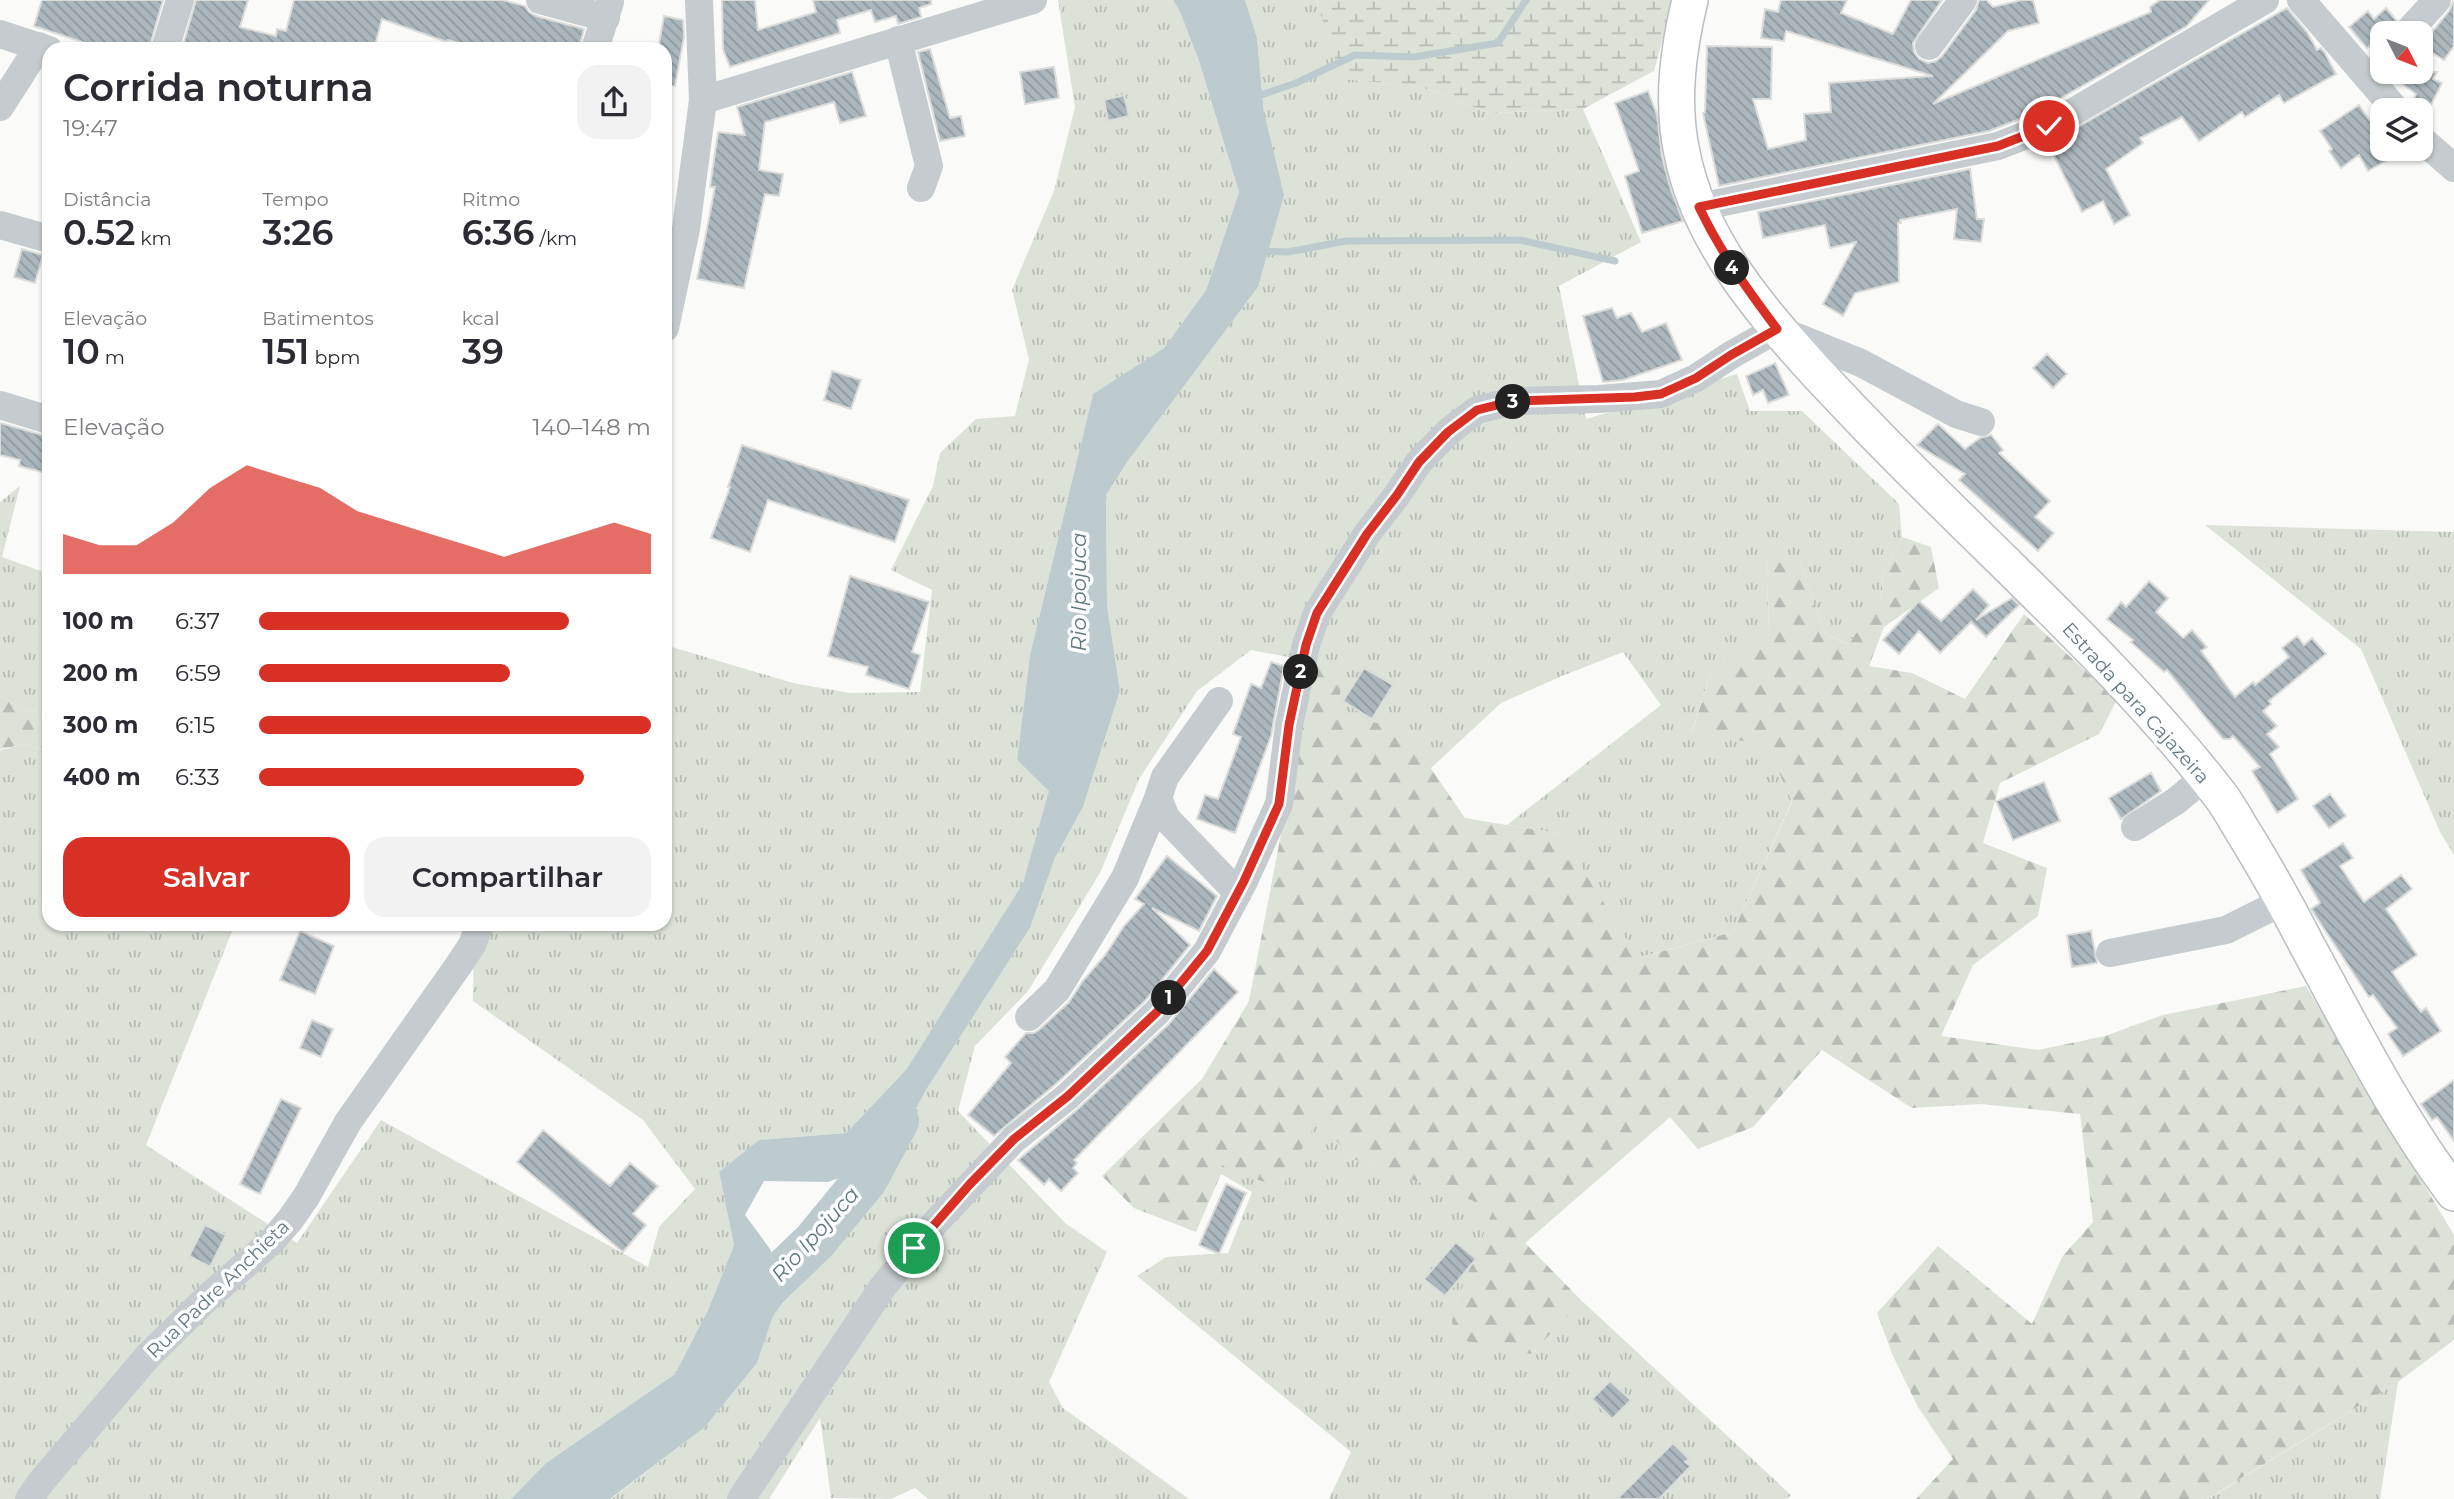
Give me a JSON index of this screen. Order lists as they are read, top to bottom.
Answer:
{
  "streets": {
    "main road": ["Estrada para Cajazeira"],
    "street": ["Rua Padre Anchieta"]
  },
  "water": ["Rio Ipojuca"],
  "north": "bottom right",
  "page": {
    "heading": ["Corrida noturna", "19:47"],
    "stats": [
      ["Distância", "0.52 km"],
      ["Tempo", "3:26"],
      ["Ritmo", "6:36 /km"],
      ["Elevação", "10 m"],
      ["Batimentos", "151 bpm"],
      ["kcal", "39"]
    ],
    "pins": [
      "4",
      "3",
      "2",
      "1"
    ],
    "chart": ["Elevação", "140–148 m"],
    "list": [
      {
        "name": "100 m",
        "note": "6:37"
      },
      {
        "name": "200 m",
        "note": "6:59"
      },
      {
        "name": "300 m",
        "note": "6:15"
      },
      {
        "name": "400 m",
        "note": "6:33"
      }
    ],
    "buttons": ["Salvar", "Compartilhar"]
  }
}
